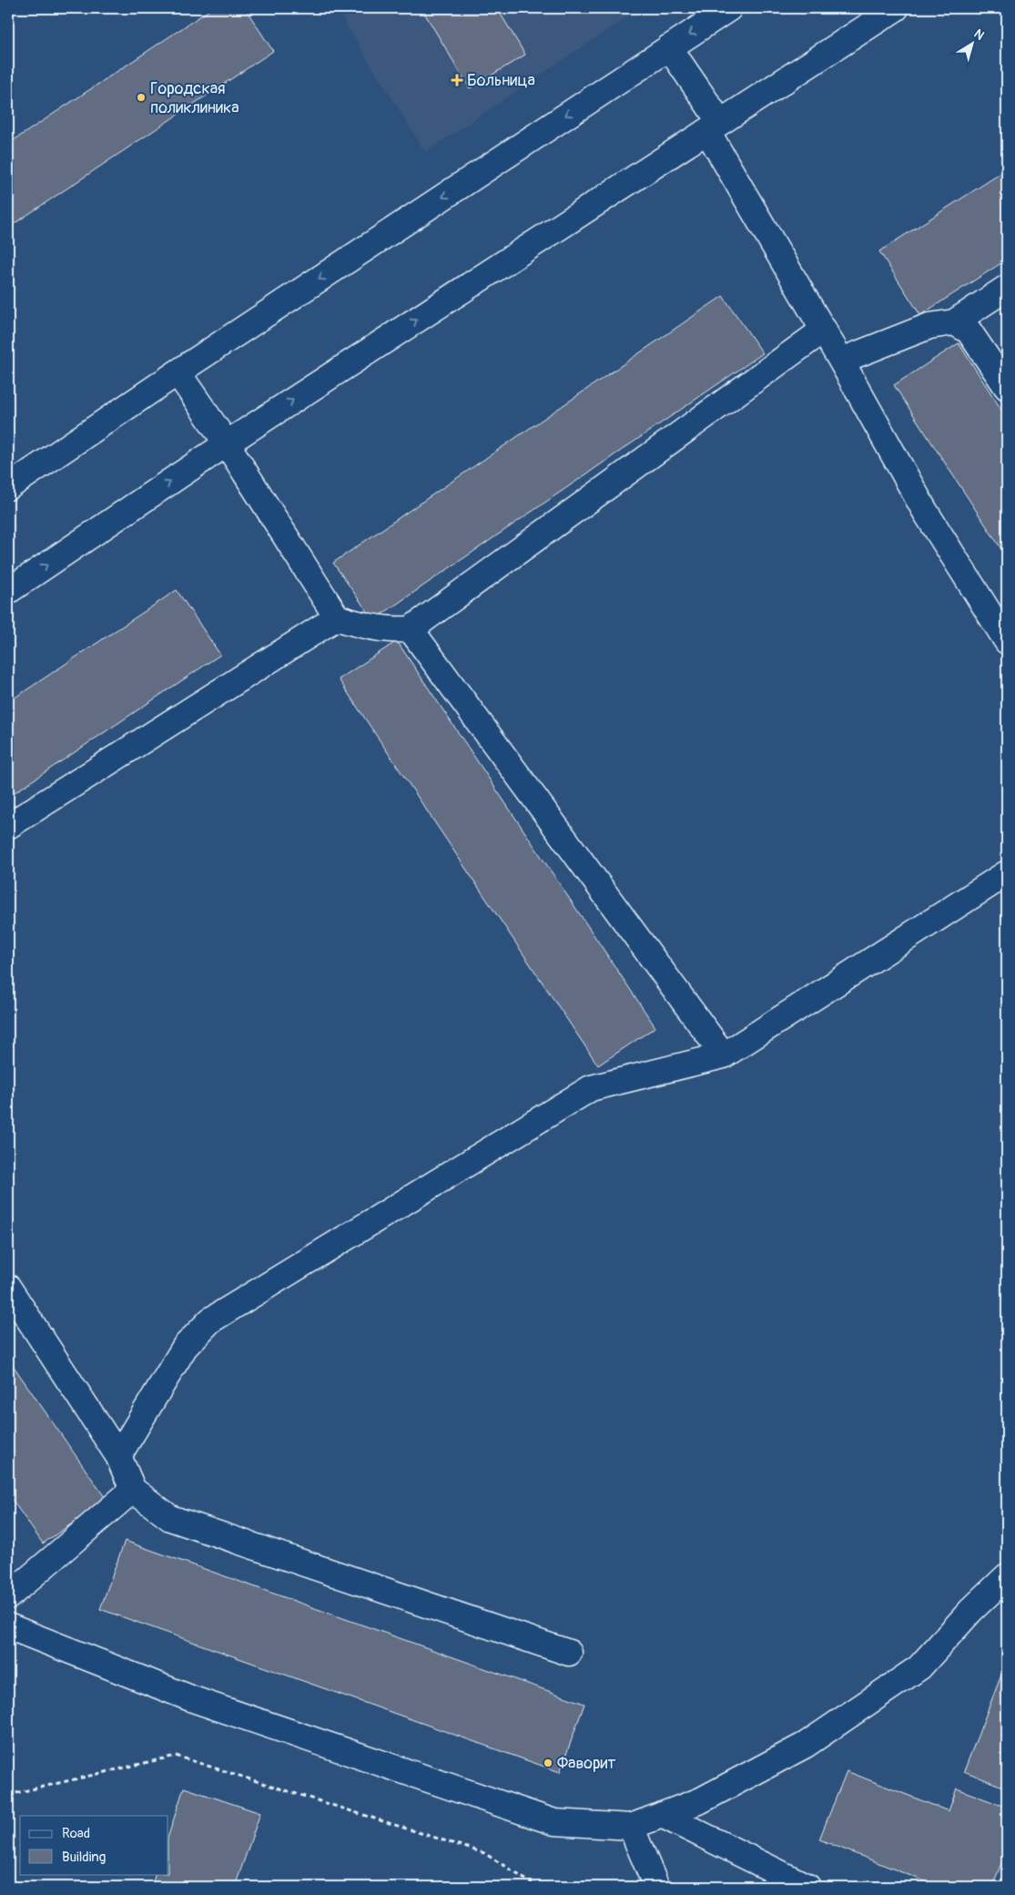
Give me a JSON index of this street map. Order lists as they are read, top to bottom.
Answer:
{
  "places": {
    "health": ["Больница"],
    "other": ["Городская поликлиника", "Фаворит"]
  },
  "legend": ["Road", "Building"],
  "north": "top right"
}
